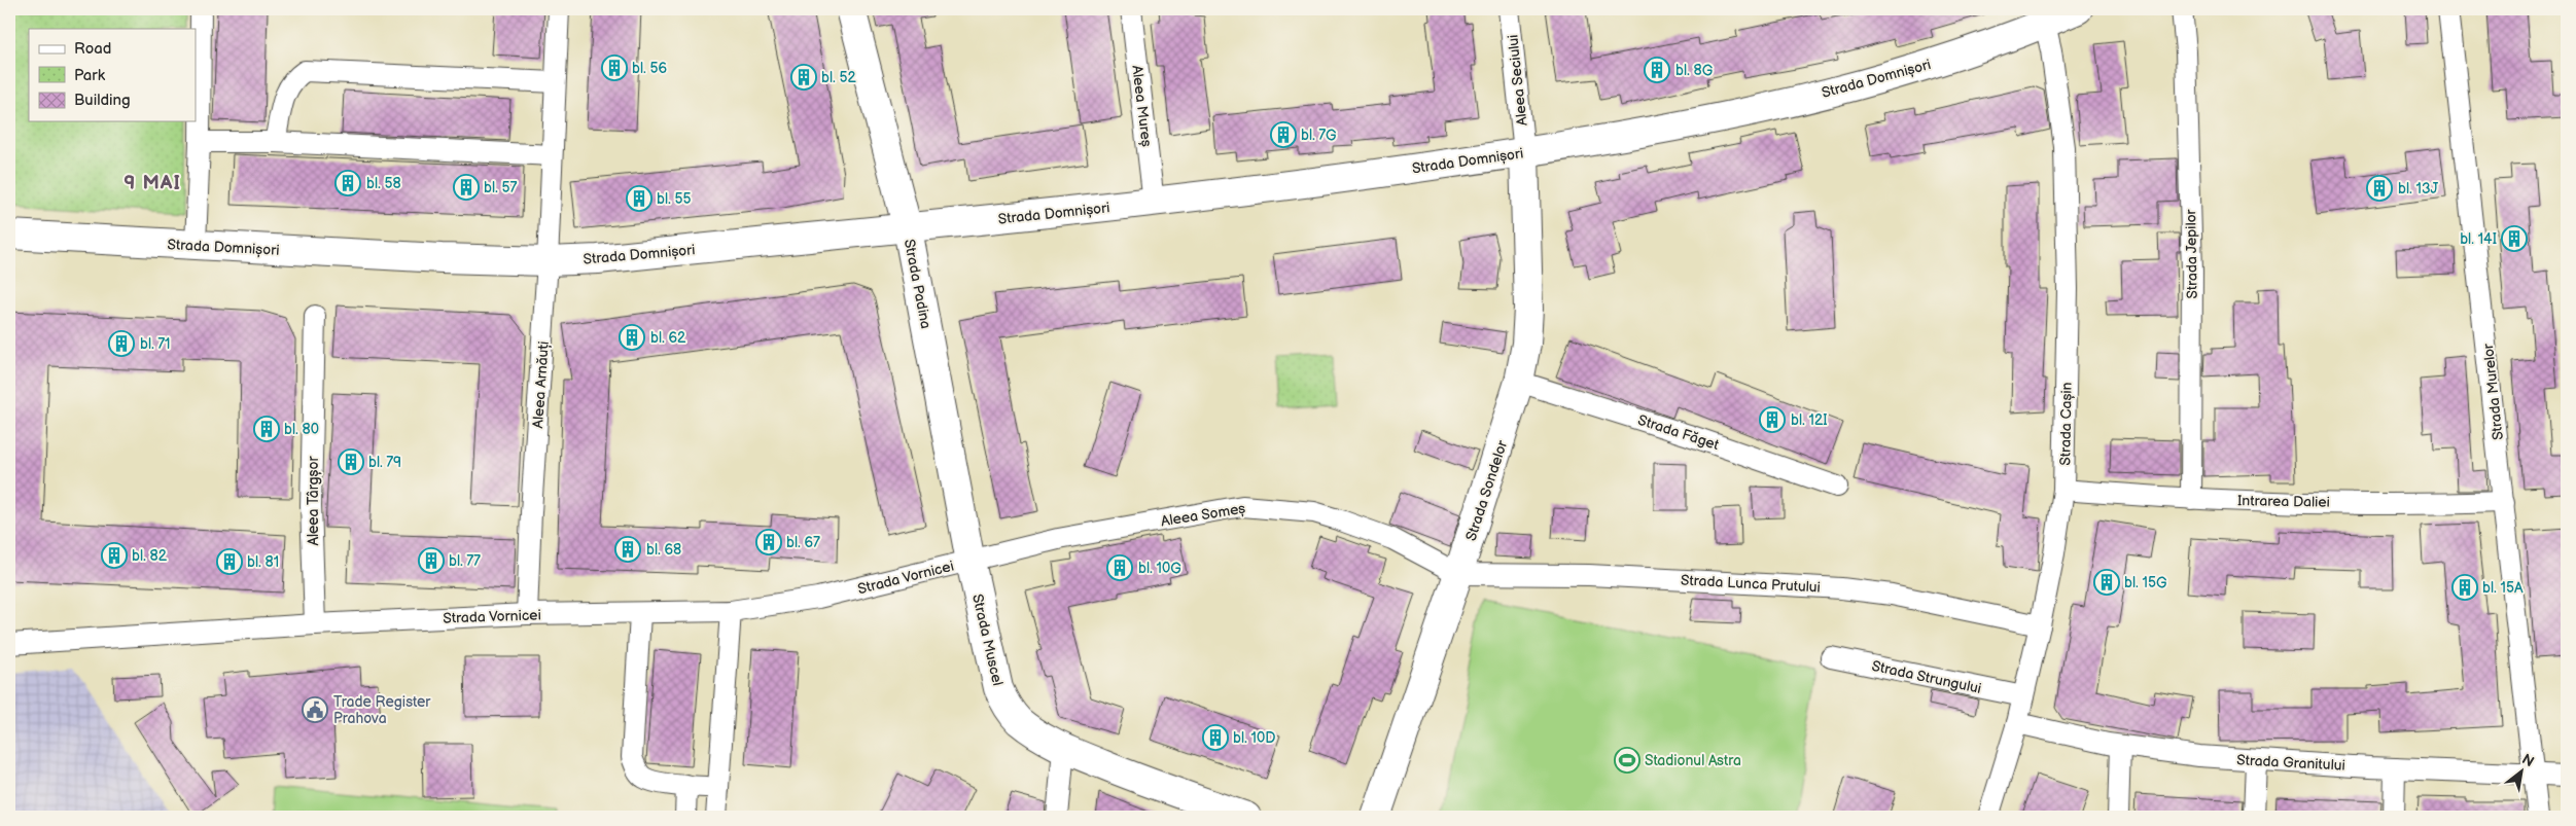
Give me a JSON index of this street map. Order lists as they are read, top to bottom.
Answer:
{
  "streets": {
    "street": [
      "Strada Domnișori",
      "Aleea Seciului",
      "Aleea Mureș",
      "Strada Jepilor",
      "Strada Padina",
      "Aleea Arnăuți",
      "Strada Murelor",
      "Strada Cașin",
      "Strada Făget",
      "Strada Sondelor",
      "Aleea Târgșor",
      "Intrarea Daliei",
      "Aleea Someș",
      "Strada Vornicei",
      "Strada Lunca Prutului",
      "Strada Muscel",
      "Strada Strungului",
      "Strada Granitului"
    ]
  },
  "crossings": [
    ["Strada Domnișori", "Aleea Seciului"],
    ["Strada Domnișori", "Aleea Mureș"],
    ["Strada Domnișori", "Strada Padina"],
    ["Strada Domnișori", "Aleea Arnăuți"],
    ["Strada Domnișori", "Strada Cașin"],
    ["Strada Domnișori", "Strada Sondelor"],
    ["Aleea Seciului", "Strada Sondelor"],
    ["Strada Jepilor", "Intrarea Daliei"],
    ["Strada Padina", "Aleea Someș"],
    ["Strada Padina", "Strada Vornicei"],
    ["Strada Padina", "Strada Muscel"],
    ["Aleea Arnăuți", "Strada Vornicei"],
    ["Strada Murelor", "Intrarea Daliei"],
    ["Strada Murelor", "Strada Granitului"],
    ["Strada Cașin", "Intrarea Daliei"],
    ["Strada Cașin", "Strada Lunca Prutului"],
    ["Strada Cașin", "Strada Strungului"],
    ["Strada Cașin", "Strada Granitului"],
    ["Strada Făget", "Strada Sondelor"],
    ["Strada Sondelor", "Aleea Someș"],
    ["Strada Sondelor", "Strada Lunca Prutului"],
    ["Aleea Târgșor", "Strada Vornicei"],
    ["Aleea Someș", "Strada Vornicei"],
    ["Aleea Someș", "Strada Lunca Prutului"],
    ["Aleea Someș", "Strada Muscel"],
    ["Strada Vornicei", "Strada Muscel"]
  ],
  "districts": ["9 MAI"],
  "places": {
    "building": [
      "bl. 56",
      "bl. 8G",
      "bl. 52",
      "bl. 7G",
      "bl. 58",
      "bl. 57",
      "bl. 13J",
      "bl. 55",
      "bl. 14I",
      "bl. 62",
      "bl. 71",
      "bl. 12I",
      "bl. 80",
      "bl. 79",
      "bl. 67",
      "bl. 68",
      "bl. 82",
      "bl. 77",
      "bl. 81",
      "bl. 10G",
      "bl. 15G",
      "bl. 15A",
      "bl. 10D"
    ],
    "public building": ["Trade Register Prahova"],
    "sports": ["Stadionul Astra"]
  },
  "legend": ["Road", "Park", "Building"],
  "north": "top right"
}
